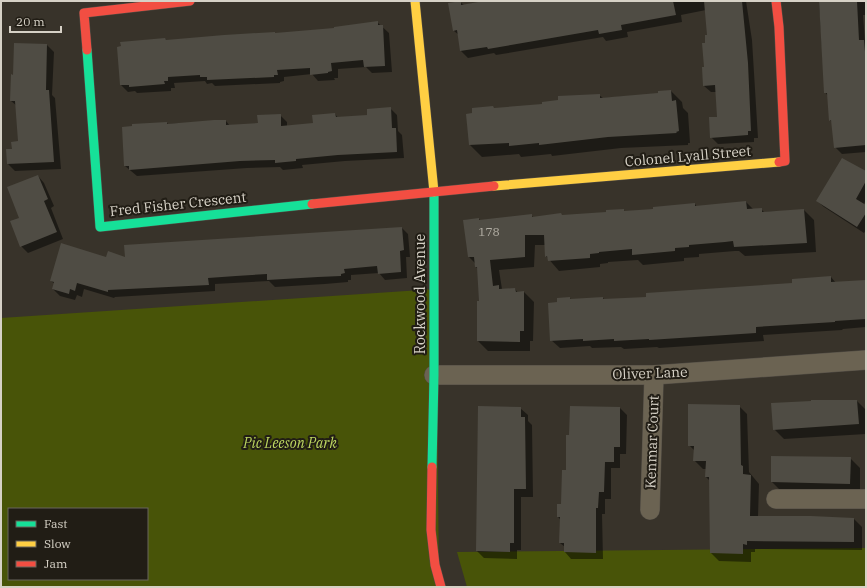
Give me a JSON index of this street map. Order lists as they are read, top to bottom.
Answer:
{
  "streets": {
    "street": [
      "Colonel Lyall Street",
      "Fred Fisher Crescent",
      "Rockwood Avenue",
      "Oliver Lane",
      "Kenmar Court"
    ]
  },
  "crossings": [
    ["Colonel Lyall Street", "Fred Fisher Crescent"],
    ["Colonel Lyall Street", "Rockwood Avenue"],
    ["Fred Fisher Crescent", "Rockwood Avenue"],
    ["Rockwood Avenue", "Oliver Lane"],
    ["Oliver Lane", "Kenmar Court"]
  ],
  "parks": ["Pic Leeson Park"],
  "house_numbers": ["178"],
  "legend": ["Fast", "Slow", "Jam"],
  "scale_bar": "20 m"
}
